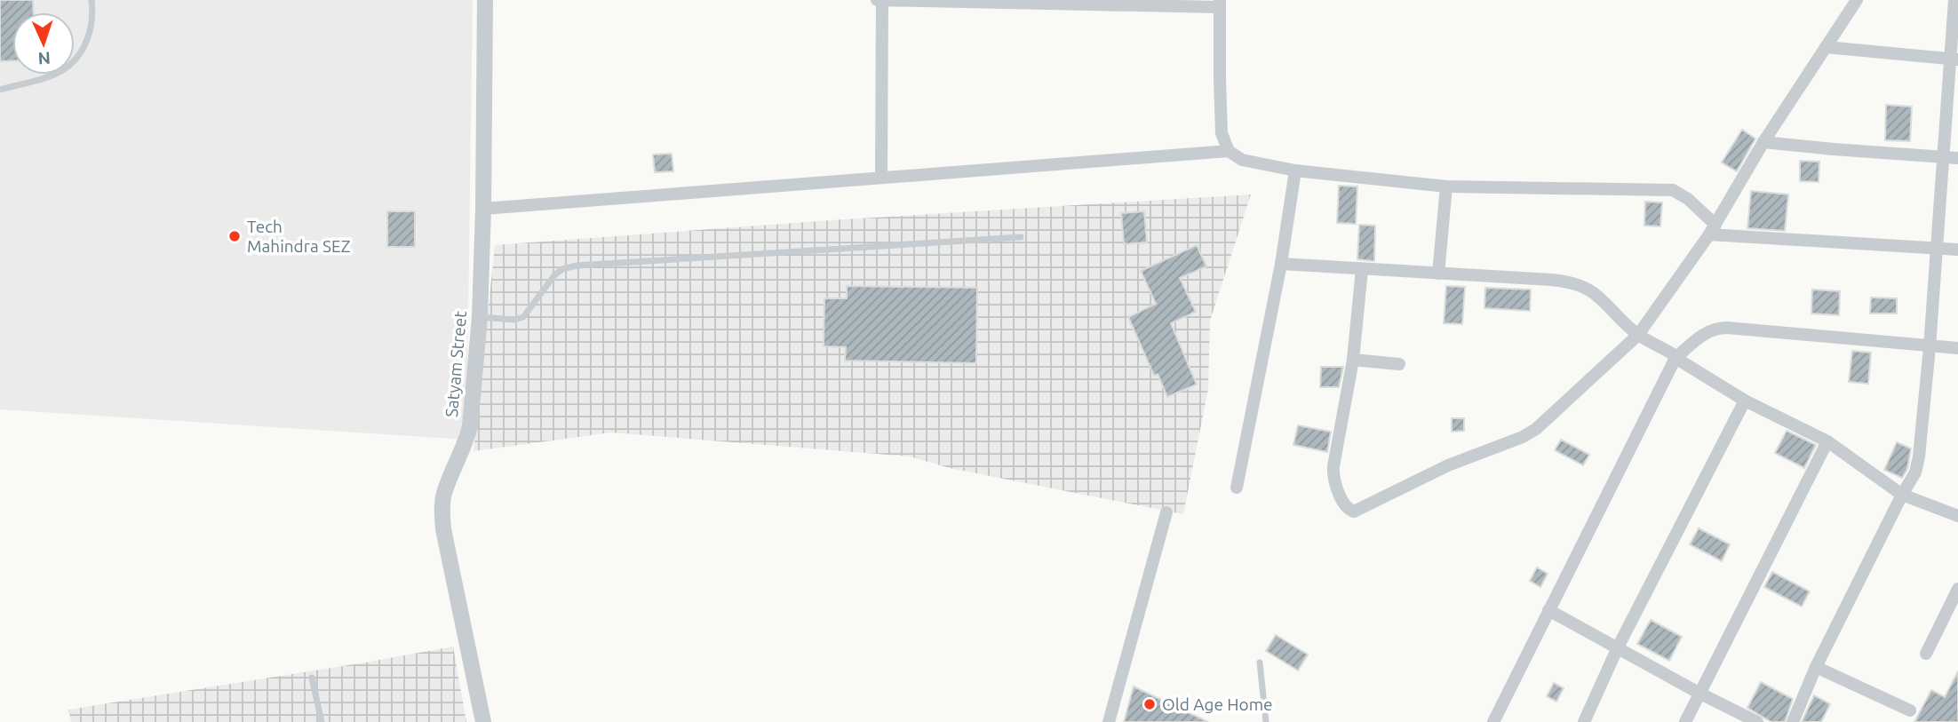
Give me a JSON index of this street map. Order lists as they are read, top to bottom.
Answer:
{
  "streets": {
    "street": ["Satyam Street"]
  },
  "places": ["Tech Mahindra SEZ", "Old Age Home"],
  "north": "bottom"
}
